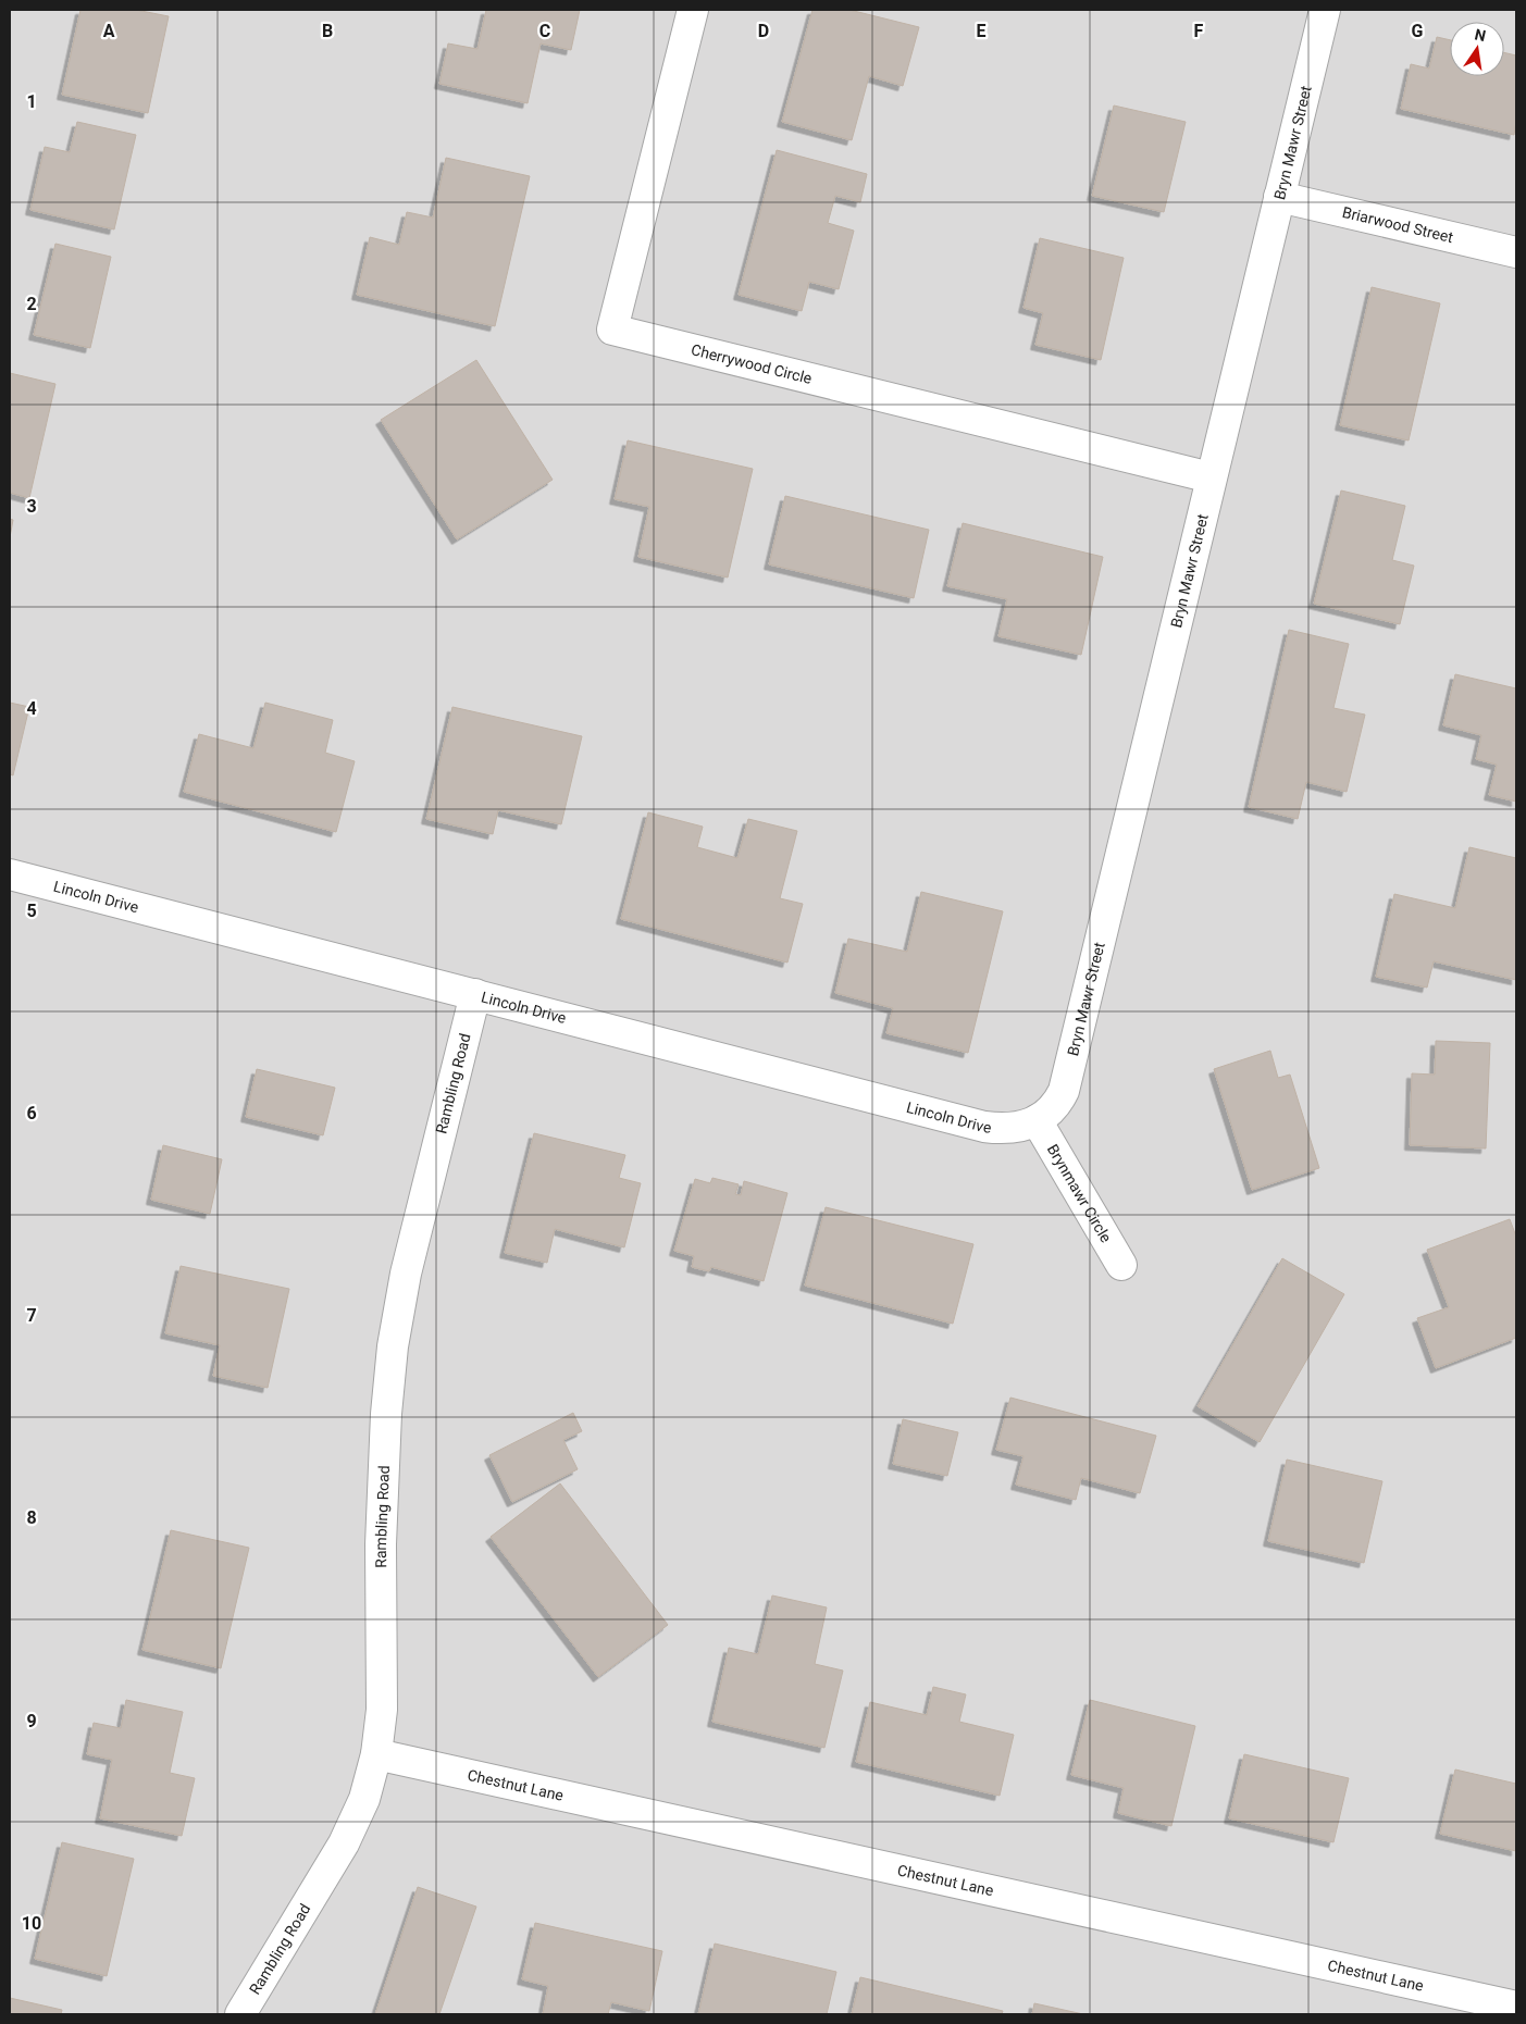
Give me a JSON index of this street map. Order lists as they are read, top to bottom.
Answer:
{
  "streets": {
    "street": [
      "Bryn Mawr Street",
      "Briarwood Street",
      "Cherrywood Circle",
      "Lincoln Drive",
      "Rambling Road",
      "Brynmawr Circle",
      "Chestnut Lane"
    ]
  },
  "crossings": [
    ["Bryn Mawr Street", "Briarwood Street"],
    ["Bryn Mawr Street", "Cherrywood Circle"],
    ["Bryn Mawr Street", "Lincoln Drive"],
    ["Bryn Mawr Street", "Brynmawr Circle"],
    ["Lincoln Drive", "Rambling Road"],
    ["Lincoln Drive", "Brynmawr Circle"],
    ["Rambling Road", "Chestnut Lane"]
  ],
  "north": "top",
  "grid": {
    "columns": [
      "A",
      "B",
      "C",
      "D",
      "E",
      "F",
      "G"
    ],
    "rows": [
      "1",
      "2",
      "3",
      "4",
      "5",
      "6",
      "7",
      "8",
      "9",
      "10"
    ]
  }
}
